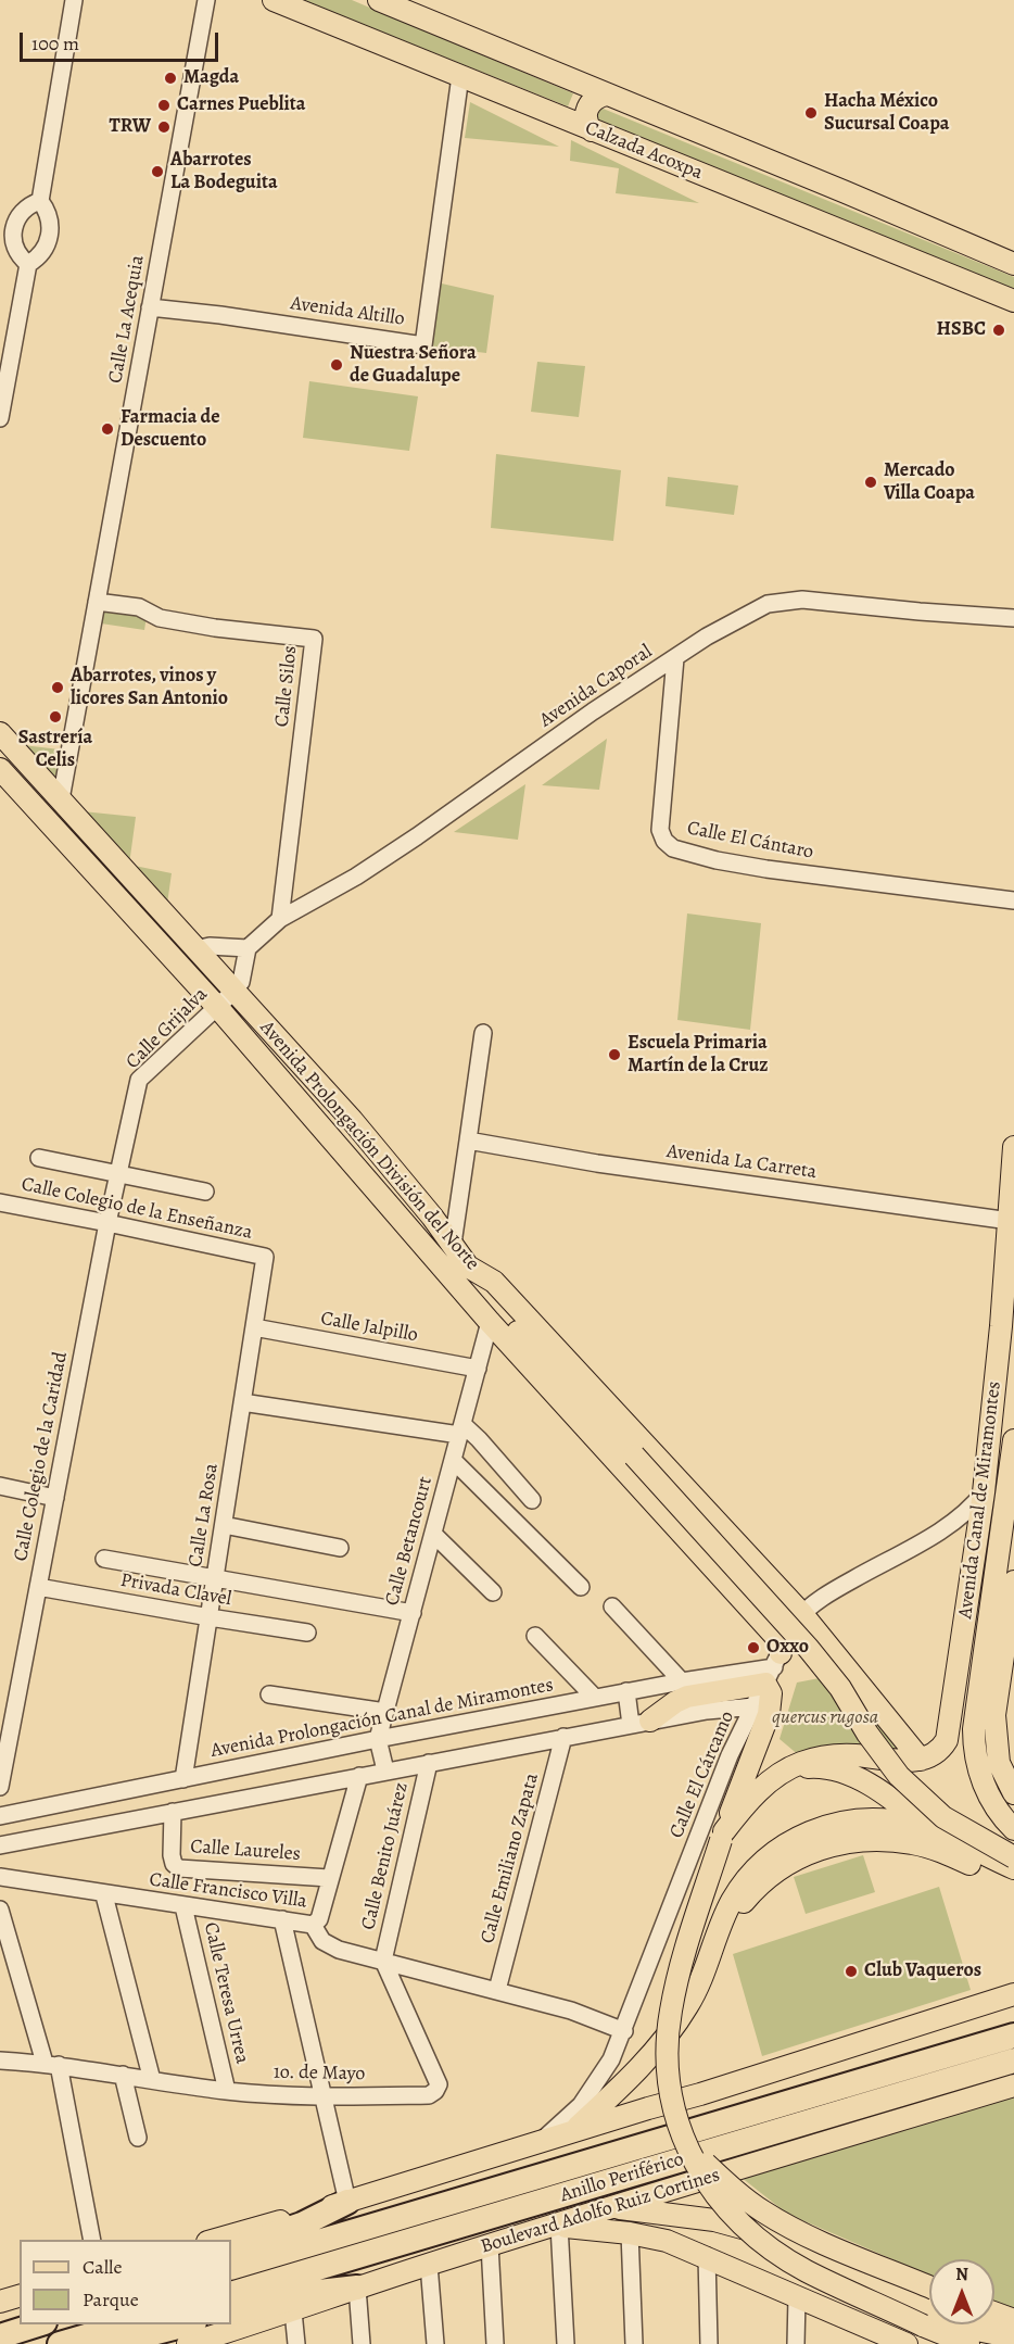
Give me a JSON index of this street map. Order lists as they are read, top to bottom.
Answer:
{
  "streets": {
    "highway": ["Anillo Periférico"],
    "main road": [
      "Calzada Acoxpa",
      "Avenida Prolongación División del Norte",
      "Avenida Canal de Miramontes",
      "Boulevard Adolfo Ruiz Cortines"
    ],
    "street": [
      "Avenida Altillo",
      "Calle La Acequia",
      "Calle Silos",
      "Avenida Caporal",
      "Calle El Cántaro",
      "Calle Grijalva",
      "Avenida La Carreta",
      "Calle Colegio de la Enseñanza",
      "Calle Jalpillo",
      "Calle Colegio de la Caridad",
      "Calle La Rosa",
      "Calle Betancourt",
      "Privada Clavel",
      "Avenida Prolongación Canal de Miramontes",
      "Calle El Cárcamo",
      "Calle Laureles",
      "Calle Benito Juárez",
      "Calle Emiliano Zapata",
      "Calle Francisco Villa",
      "Calle Teresa Urrea",
      "1o. de Mayo"
    ]
  },
  "crossings": [
    ["Calzada Acoxpa", "Avenida Altillo"],
    ["Avenida Altillo", "Calle La Acequia"],
    ["Calle La Acequia", "Calle Silos"],
    ["Calle La Acequia", "Avenida Prolongación División del Norte"],
    ["Calle Silos", "Avenida Caporal"],
    ["Avenida Caporal", "Calle El Cántaro"],
    ["Calle Grijalva", "Avenida Prolongación División del Norte"],
    ["Calle Grijalva", "Calle Colegio de la Caridad"],
    ["Avenida Prolongación División del Norte", "Avenida Canal de Miramontes"],
    ["Avenida Prolongación División del Norte", "Calle Betancourt"],
    ["Avenida Prolongación División del Norte", "Avenida Prolongación Canal de Miramontes"],
    ["Avenida Prolongación División del Norte", "Calle El Cárcamo"],
    ["Avenida La Carreta", "Avenida Canal de Miramontes"],
    ["Calle Colegio de la Enseñanza", "Calle Colegio de la Caridad"],
    ["Calle Colegio de la Enseñanza", "Calle La Rosa"],
    ["Calle Jalpillo", "Calle La Rosa"],
    ["Calle Jalpillo", "Calle Betancourt"],
    ["Calle Colegio de la Caridad", "Privada Clavel"],
    ["Avenida Canal de Miramontes", "Calle El Cárcamo"],
    ["Calle La Rosa", "Privada Clavel"],
    ["Calle La Rosa", "Avenida Prolongación Canal de Miramontes"],
    ["Calle Betancourt", "Avenida Prolongación Canal de Miramontes"],
    ["Avenida Prolongación Canal de Miramontes", "Calle El Cárcamo"],
    ["Calle El Cárcamo", "Calle Francisco Villa"],
    ["Calle Benito Juárez", "Calle Francisco Villa"],
    ["Calle Benito Juárez", "1o. de Mayo"],
    ["Calle Emiliano Zapata", "Calle Francisco Villa"],
    ["Calle Francisco Villa", "Calle Teresa Urrea"],
    ["Calle Francisco Villa", "1o. de Mayo"],
    ["Calle Teresa Urrea", "1o. de Mayo"]
  ],
  "parks": ["quercus rugosa"],
  "places": [
    "Magda",
    "Carnes Pueblita",
    "Hacha México Sucursal Coapa",
    "TRW",
    "Abarrotes La Bodeguita",
    "HSBC",
    "Nuestra Señora de Guadalupe",
    "Farmacia de Descuento",
    "Mercado Villa Coapa",
    "Abarrotes, vinos y licores San Antonio",
    "Sastrería Celis",
    "Escuela Primaria Martín de la Cruz",
    "Oxxo",
    "Club Vaqueros"
  ],
  "legend": ["Calle", "Parque"],
  "scale_bar": "100 m",
  "north": "top"
}
